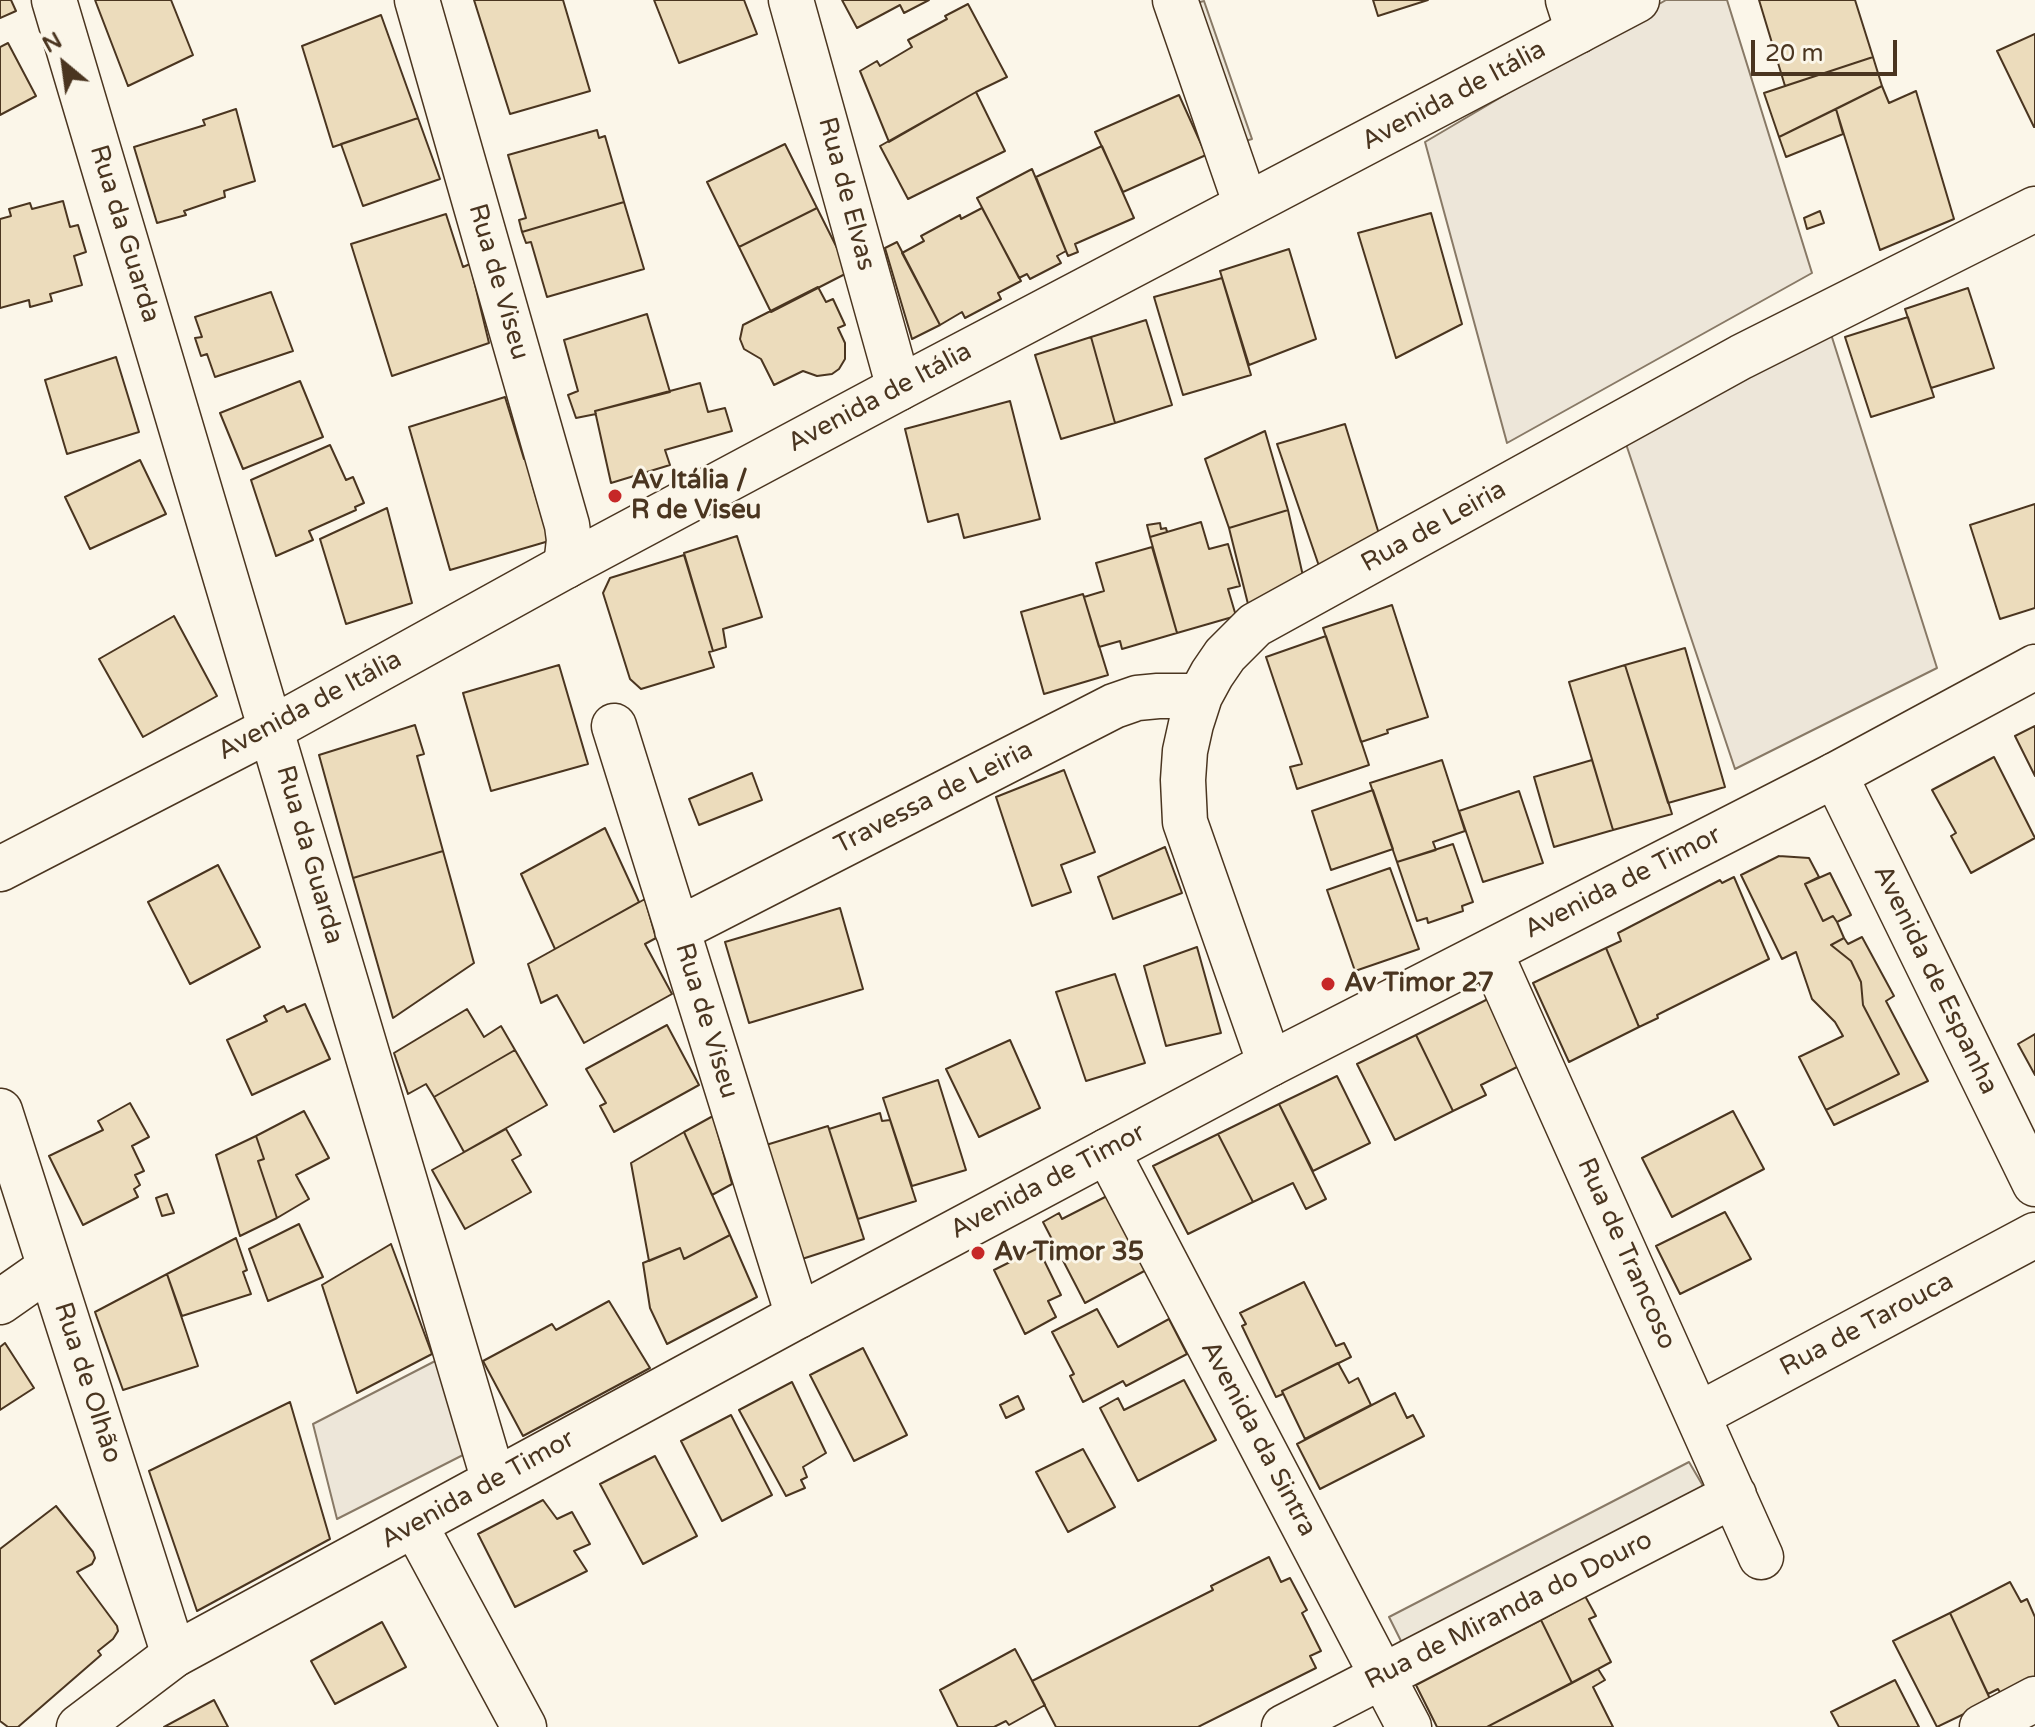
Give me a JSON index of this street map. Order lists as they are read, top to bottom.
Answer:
{
  "streets": {
    "street": [
      "Avenida de Itália",
      "Rua de Elvas",
      "Rua da Guarda",
      "Rua de Viseu",
      "Rua de Leiria",
      "Travessa de Leiria",
      "Avenida de Timor",
      "Avenida de Espanha",
      "Rua de Trancoso",
      "Rua de Tarouca",
      "Rua de Olhão",
      "Avenida da Sintra",
      "Rua de Miranda do Douro"
    ]
  },
  "crossings": [
    ["Avenida de Itália", "Rua de Elvas"],
    ["Avenida de Itália", "Rua da Guarda"],
    ["Avenida de Itália", "Rua de Viseu"],
    ["Rua da Guarda", "Avenida de Timor"],
    ["Rua de Viseu", "Travessa de Leiria"],
    ["Rua de Viseu", "Avenida de Timor"],
    ["Rua de Leiria", "Travessa de Leiria"],
    ["Rua de Leiria", "Avenida de Timor"],
    ["Avenida de Timor", "Avenida de Espanha"],
    ["Avenida de Timor", "Rua de Trancoso"],
    ["Avenida de Timor", "Rua de Olhão"],
    ["Avenida de Timor", "Avenida da Sintra"],
    ["Rua de Trancoso", "Rua de Tarouca"],
    ["Rua de Trancoso", "Rua de Miranda do Douro"],
    ["Avenida da Sintra", "Rua de Miranda do Douro"]
  ],
  "places": ["Av Itália / R de Viseu", "Av Timor 27", "Av Timor 35"],
  "scale_bar": "20 m",
  "north": "top left"
}
